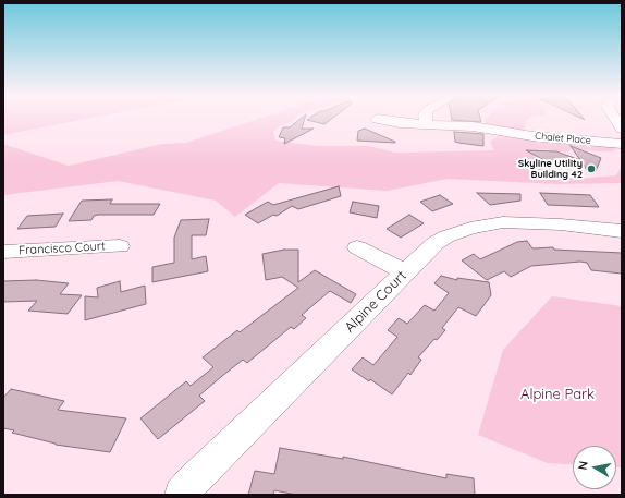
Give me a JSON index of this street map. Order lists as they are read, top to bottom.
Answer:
{
  "streets": {
    "street": ["Chalet Place", "Francisco Court", "Alpine Court"]
  },
  "parks": ["Alpine Park"],
  "places": ["Skyline Utility Building 42"],
  "north": "left"
}
